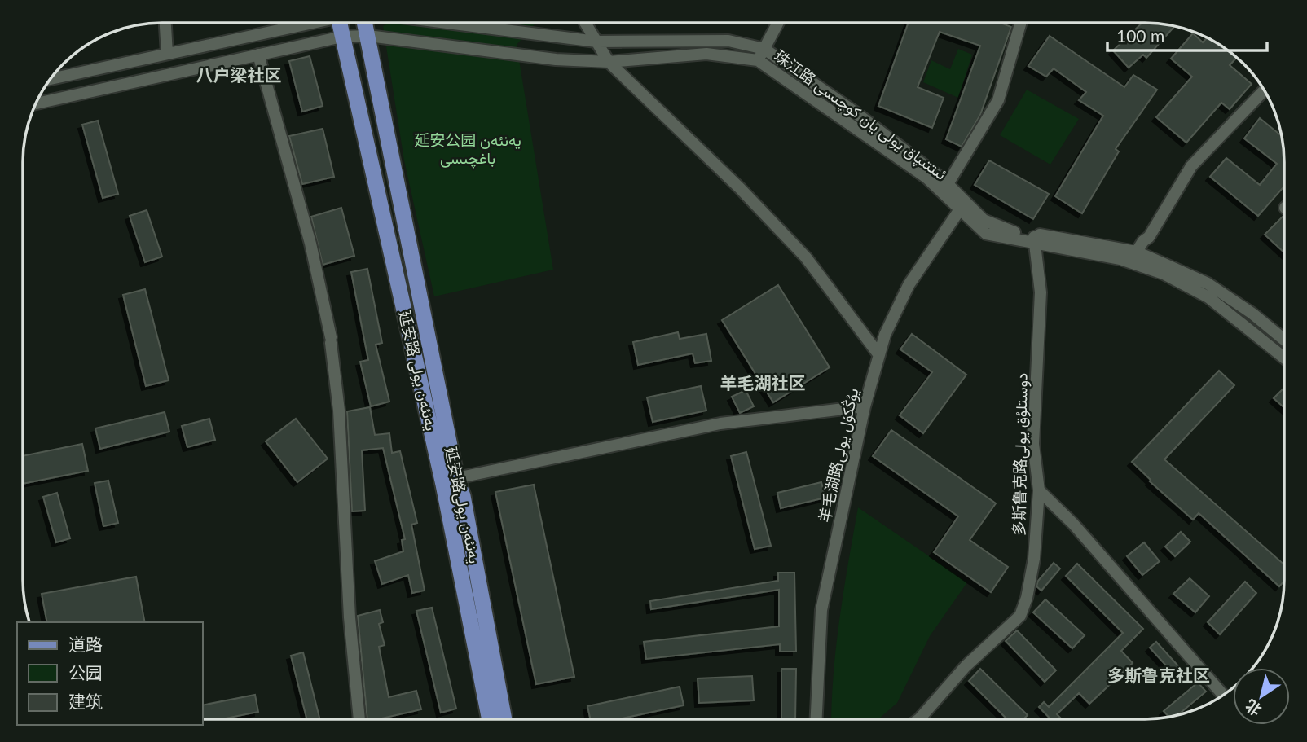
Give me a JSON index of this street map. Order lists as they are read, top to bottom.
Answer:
{
  "streets": {
    "main road": ["延安路 يەنئەن يولى", "延安路يەنئەن يولى"],
    "street": ["珠江路 ئىتتىپاق يولى يان كوچىسى", "多斯鲁克路دوستلۇق يولى", "羊毛湖路يۇڭكۆل يولى"]
  },
  "crossings": [
    ["珠江路 ئىتتىپاق يولى يان كوچىسى", "延安路 يەنئەن يولى"],
    ["珠江路 ئىتتىپاق يولى يان كوچىسى", "多斯鲁克路دوستلۇق يولى"],
    ["珠江路 ئىتتىپاق يولى يان كوچىسى", "羊毛湖路يۇڭكۆل يولى"],
    ["珠江路 ئىتتىپاق يولى يان كوچىسى", "延安路يەنئەن يولى"]
  ],
  "districts": ["八户梁社区", "羊毛湖社区", "多斯鲁克社区"],
  "parks": ["延安公园 يەنئەن باغچىسى"],
  "legend": ["道路", "公园", "建筑"],
  "scale_bar": "100 m",
  "north": "bottom left"
}
